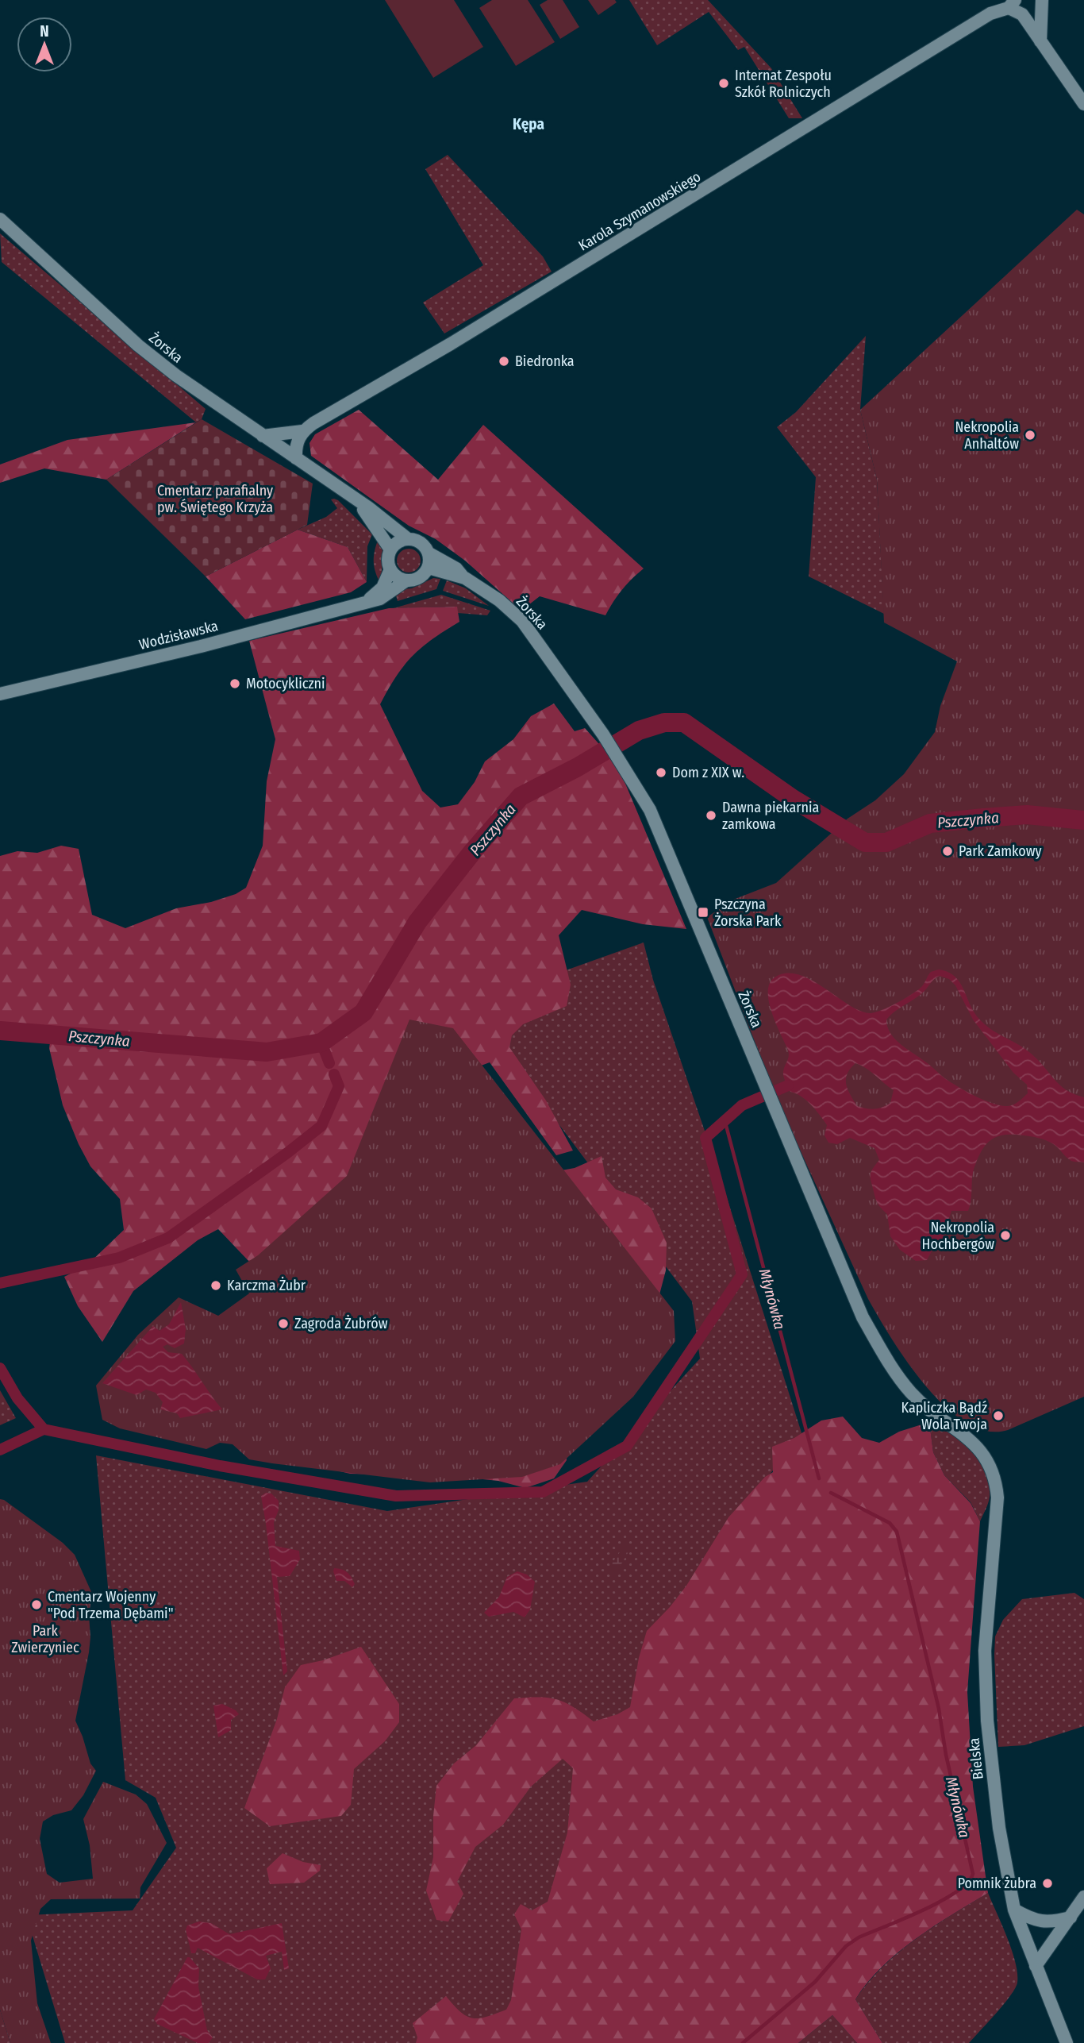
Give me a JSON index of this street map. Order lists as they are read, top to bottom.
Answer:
{
  "streets": {
    "main road": [
      "Karola Szymanowskiego",
      "Żorska",
      "Wodzisławska",
      "Bielska"
    ]
  },
  "crossings": [
    ["Żorska", "Wodzisławska"],
    ["Żorska", "Bielska"]
  ],
  "districts": ["Kępa"],
  "water": ["Pszczynka", "Młynówka"],
  "parks": ["Cmentarz parafialny pw. Świętego Krzyża", "Park Zwierzyniec"],
  "places": {
    "other": [
      "Internat Zespołu Szkół Rolniczych",
      "Biedronka",
      "Nekropolia Anhaltów",
      "Motocykliczni",
      "Dom z XIX w.",
      "Dawna piekarnia zamkowa",
      "Park Zamkowy",
      "Nekropolia Hochbergów",
      "Karczma Żubr",
      "Zagroda Żubrów",
      "Kapliczka Bądź Wola Twoja",
      "Cmentarz Wojenny \"Pod Trzema Dębami\"",
      "Pomnik żubra"
    ],
    "transit": ["Pszczyna Żorska Park"]
  },
  "north": "top"
}
